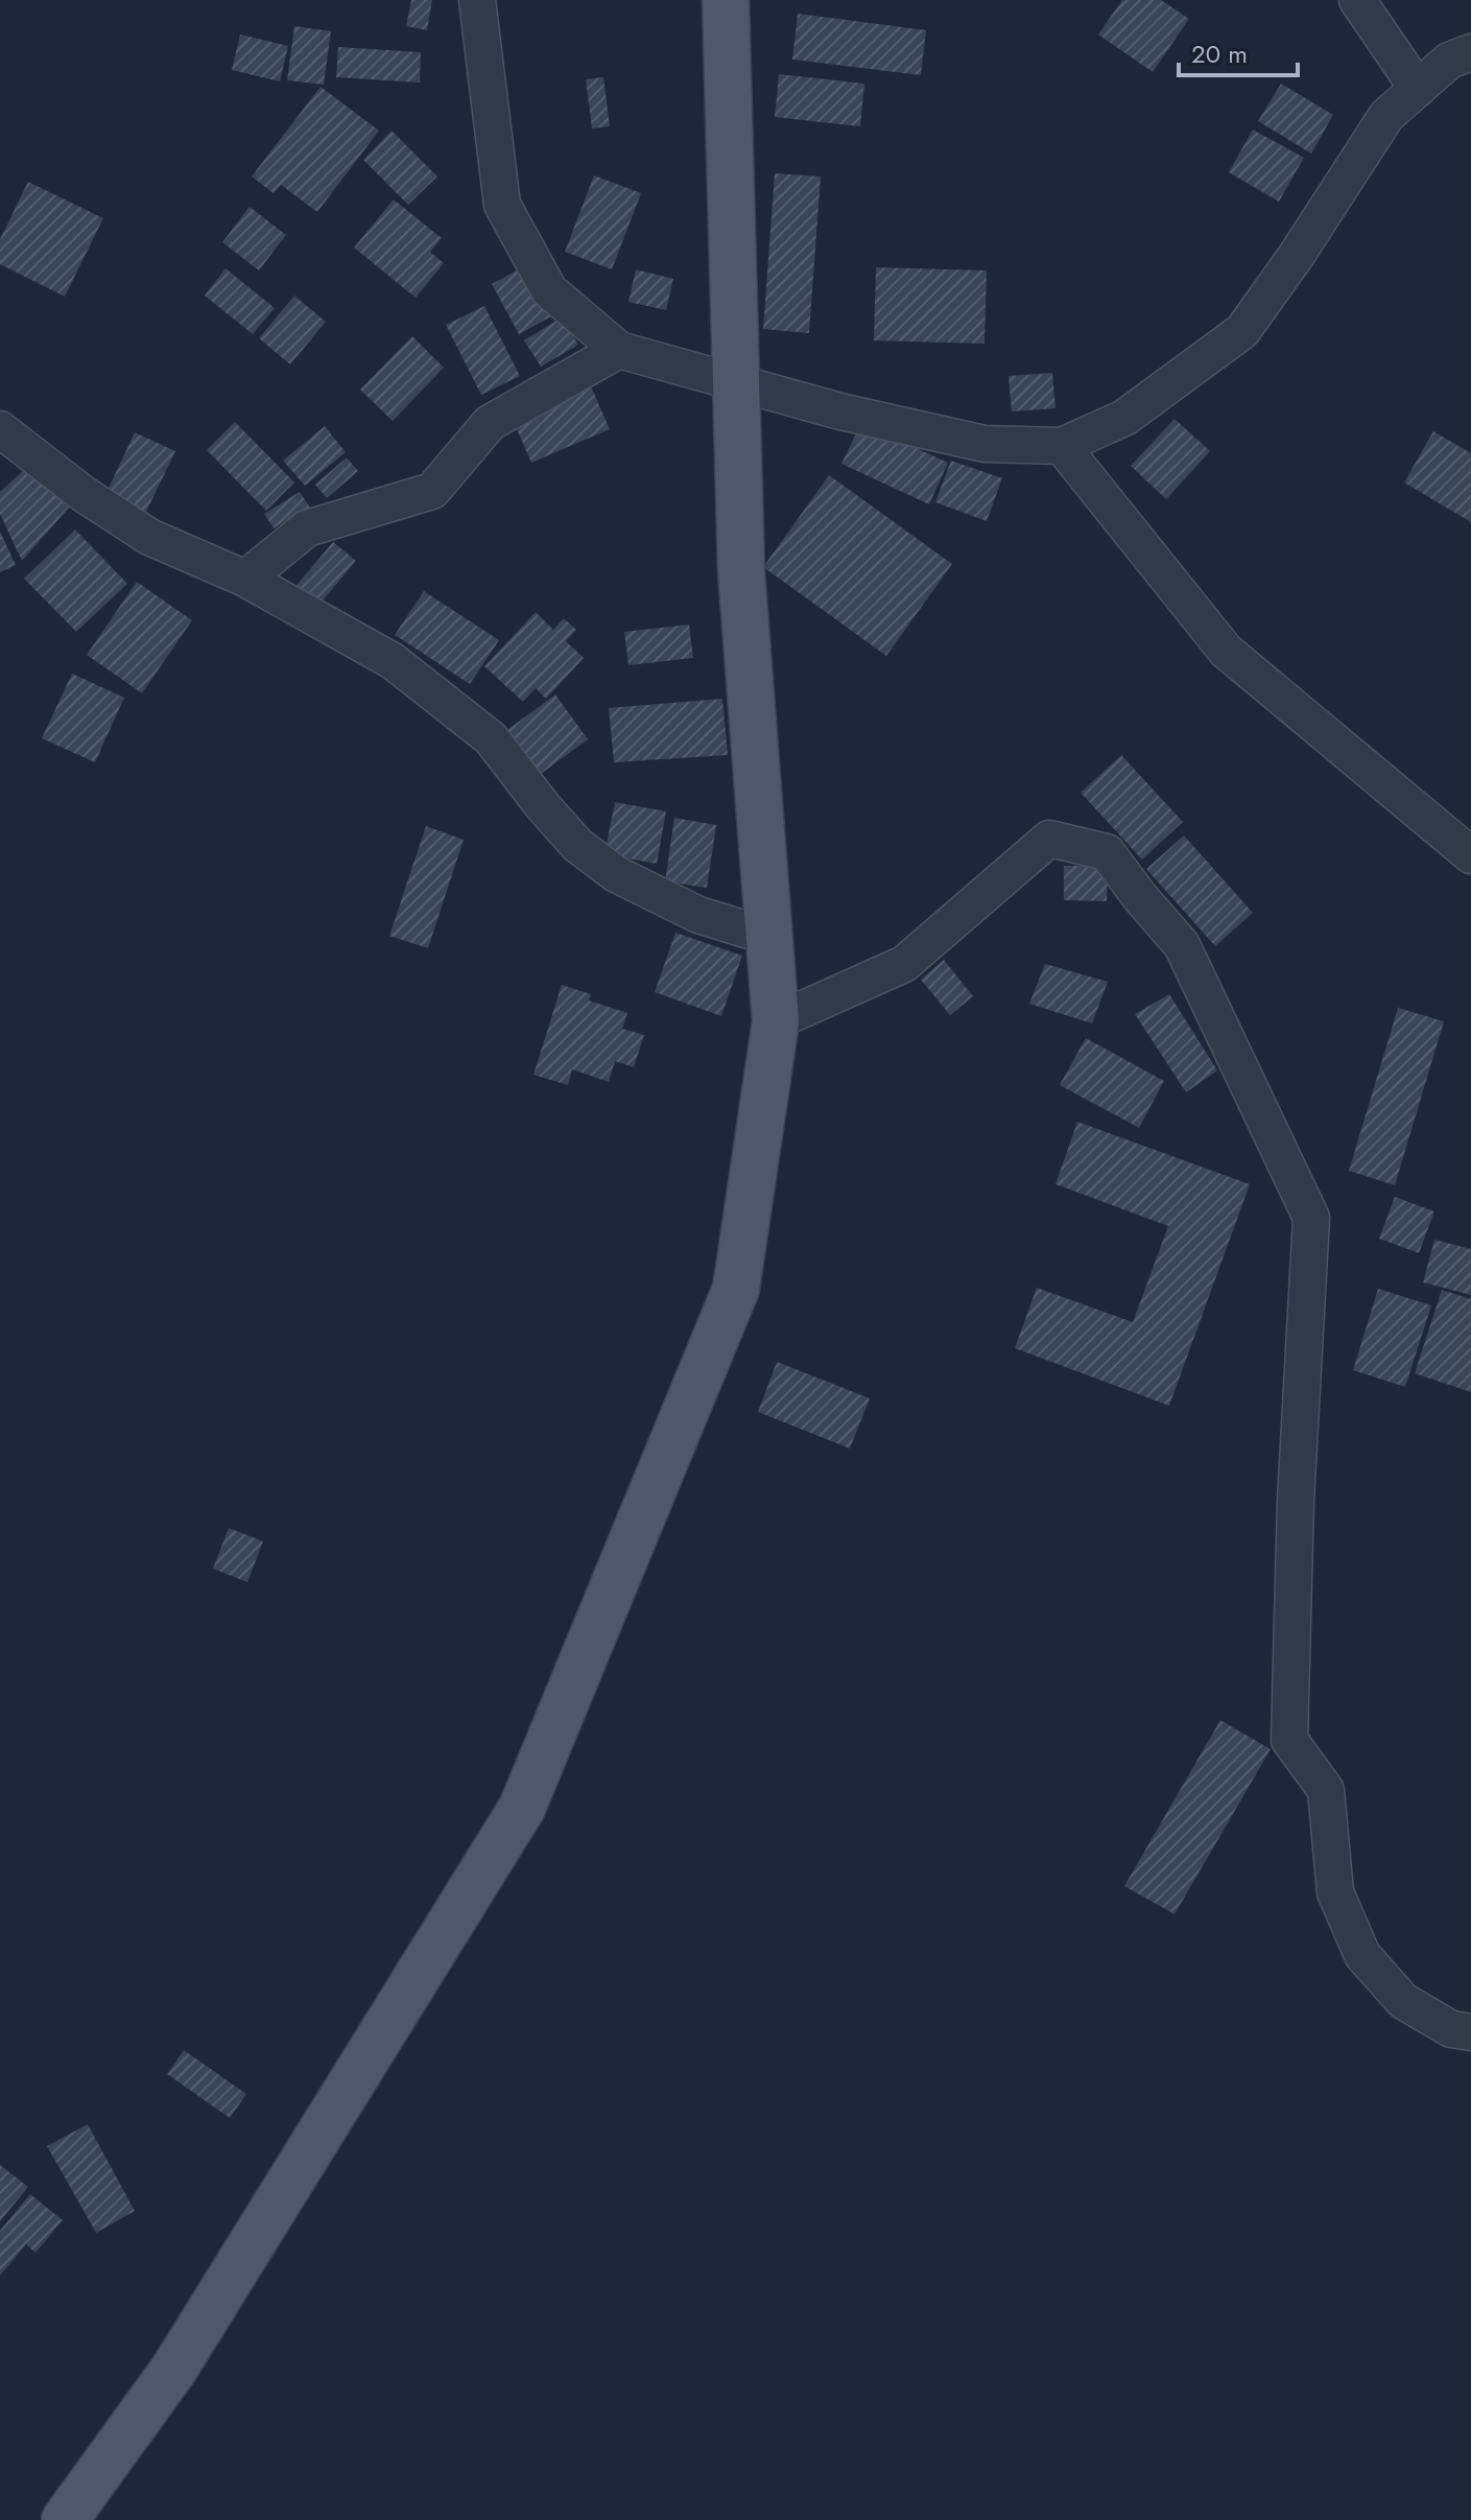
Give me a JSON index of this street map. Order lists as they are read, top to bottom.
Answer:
{
  "scale_bar": "20 m"
}
